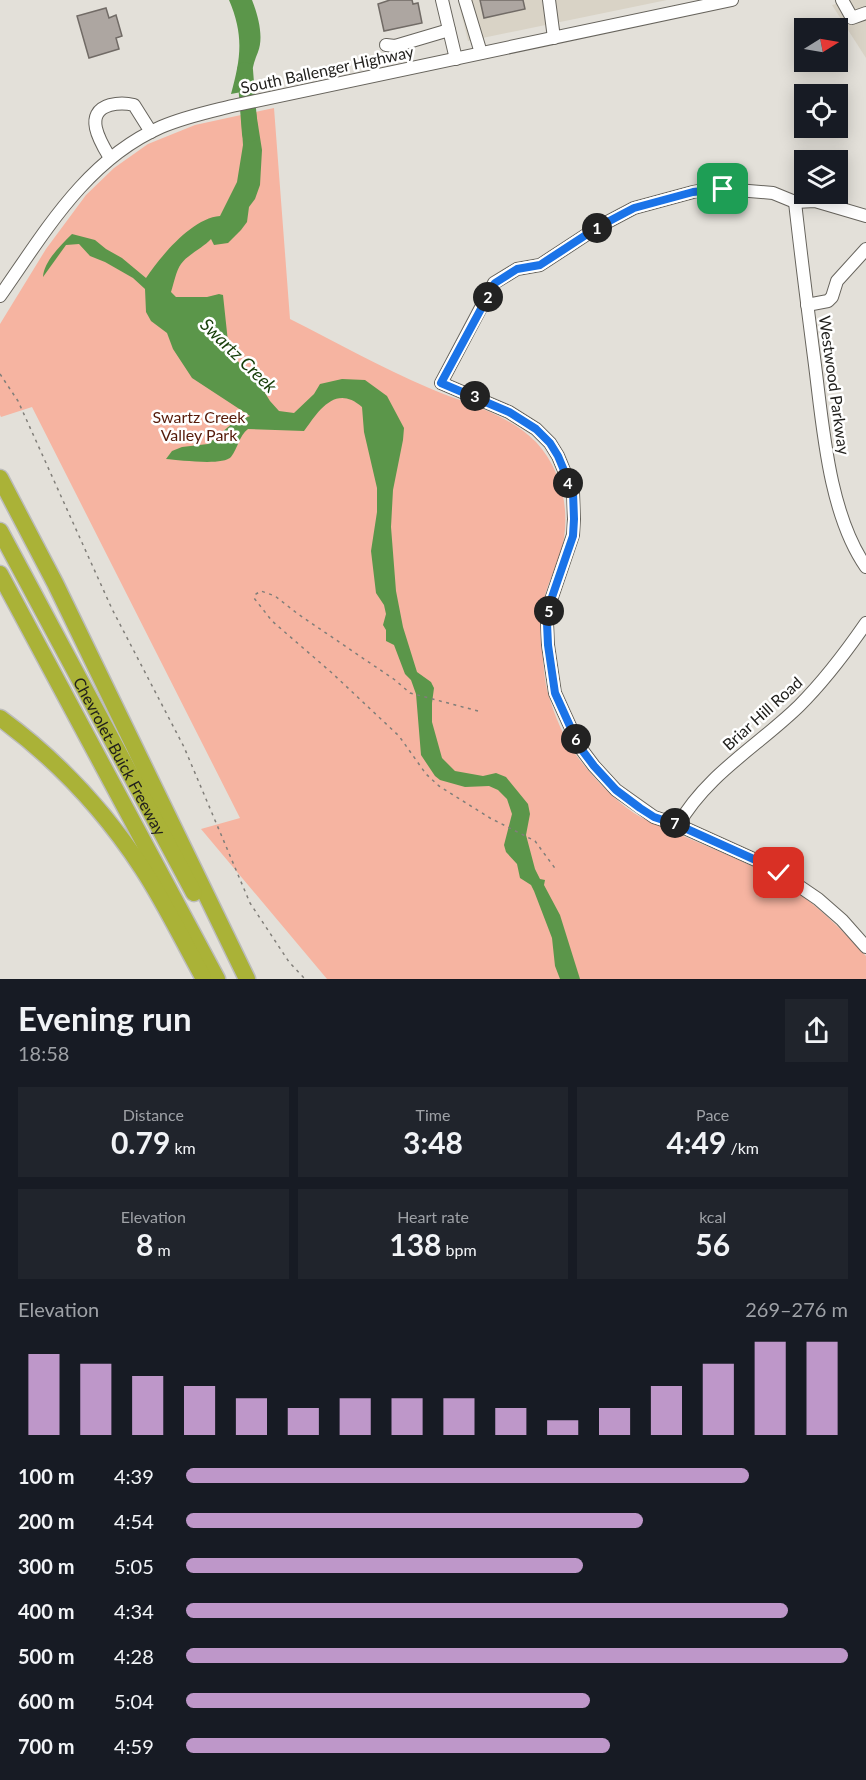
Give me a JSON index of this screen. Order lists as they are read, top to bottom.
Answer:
{
  "streets": {
    "highway": ["Chevrolet-Buick Freeway"],
    "street": ["South Ballenger Highway", "Westwood Parkway", "Briar Hill Road"]
  },
  "water": ["Swartz Creek"],
  "parks": ["Swartz Creek Valley Park"],
  "north": "right",
  "page": {
    "pins": [
      "1",
      "2",
      "3",
      "4",
      "5",
      "6",
      "7"
    ],
    "heading": ["Evening run", "18:58"],
    "stats": [
      ["Distance", "0.79 km"],
      ["Time", "3:48"],
      ["Pace", "4:49 /km"],
      ["Elevation", "8 m"],
      ["Heart rate", "138 bpm"],
      ["kcal", "56"]
    ],
    "chart": ["Elevation", "269–276 m"],
    "list": [
      {
        "name": "100 m",
        "note": "4:39"
      },
      {
        "name": "200 m",
        "note": "4:54"
      },
      {
        "name": "300 m",
        "note": "5:05"
      },
      {
        "name": "400 m",
        "note": "4:34"
      },
      {
        "name": "500 m",
        "note": "4:28"
      },
      {
        "name": "600 m",
        "note": "5:04"
      },
      {
        "name": "700 m",
        "note": "4:59"
      }
    ]
  }
}
